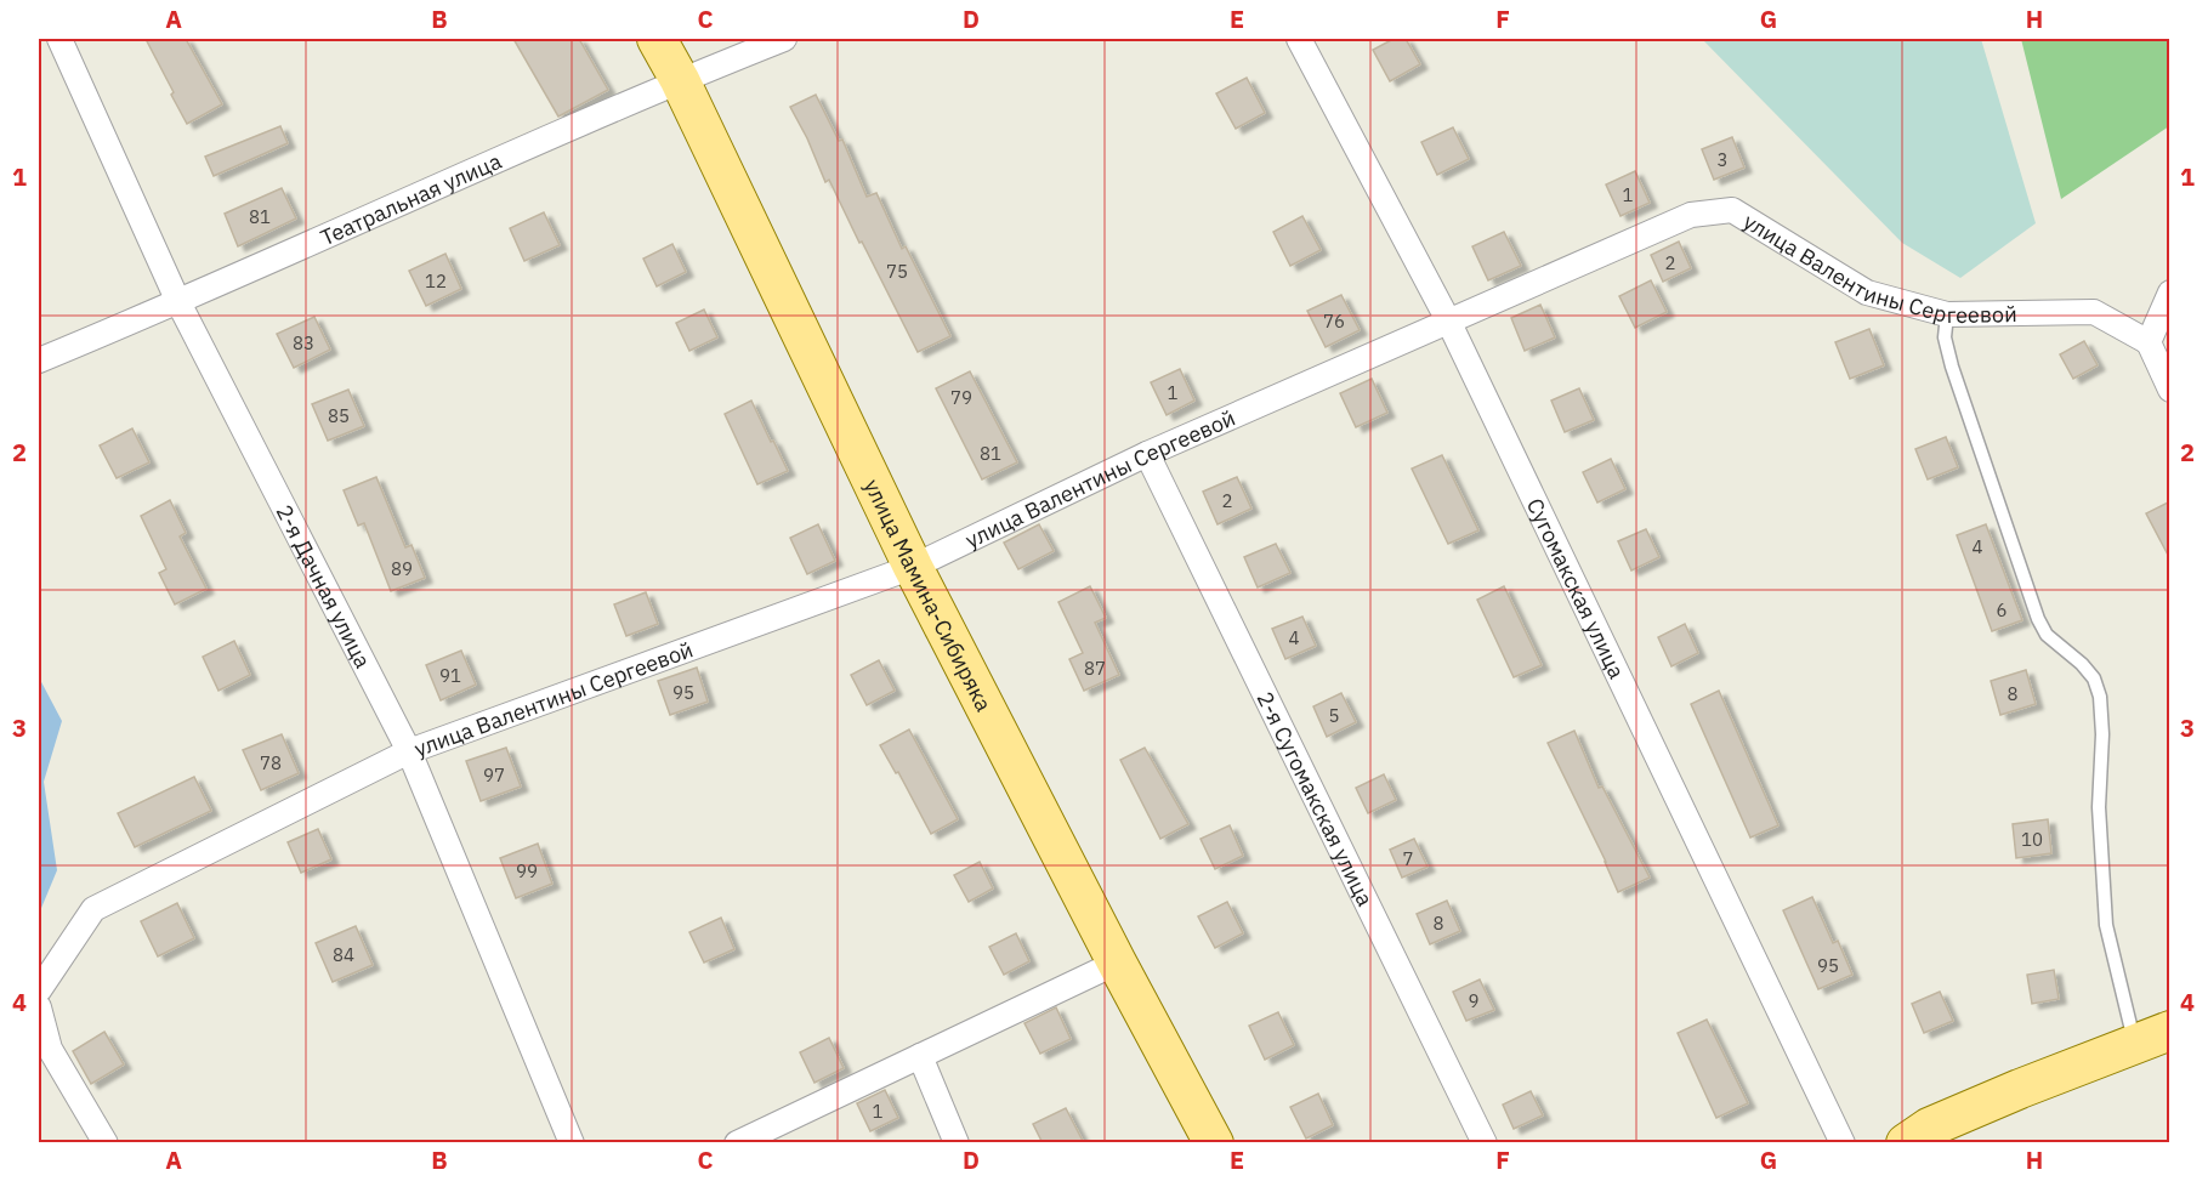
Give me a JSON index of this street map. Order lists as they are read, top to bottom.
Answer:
{
  "streets": {
    "main road": ["улица Мамина-Сибиряка"],
    "street": [
      "Театральная улица",
      "улица Валентины Сергеевой",
      "2-я Дачная улица",
      "Сугомакская улица",
      "2-я Сугомакская улица"
    ]
  },
  "crossings": [
    ["Театральная улица", "2-я Дачная улица"],
    ["Театральная улица", "улица Мамина-Сибиряка"],
    ["улица Валентины Сергеевой", "2-я Дачная улица"],
    ["улица Валентины Сергеевой", "Сугомакская улица"],
    ["улица Валентины Сергеевой", "улица Мамина-Сибиряка"],
    ["улица Валентины Сергеевой", "2-я Сугомакская улица"]
  ],
  "house_numbers": [
    "3",
    "1",
    "81",
    "2",
    "75",
    "12",
    "76",
    "83",
    "1",
    "79",
    "85",
    "81",
    "2",
    "4",
    "89",
    "6",
    "4",
    "87",
    "91",
    "95",
    "8",
    "5",
    "78",
    "97",
    "10",
    "7",
    "99",
    "8",
    "84",
    "95",
    "9",
    "1"
  ],
  "grid": {
    "columns": [
      "A",
      "B",
      "C",
      "D",
      "E",
      "F",
      "G",
      "H"
    ],
    "rows": [
      "1",
      "2",
      "3",
      "4"
    ]
  }
}
